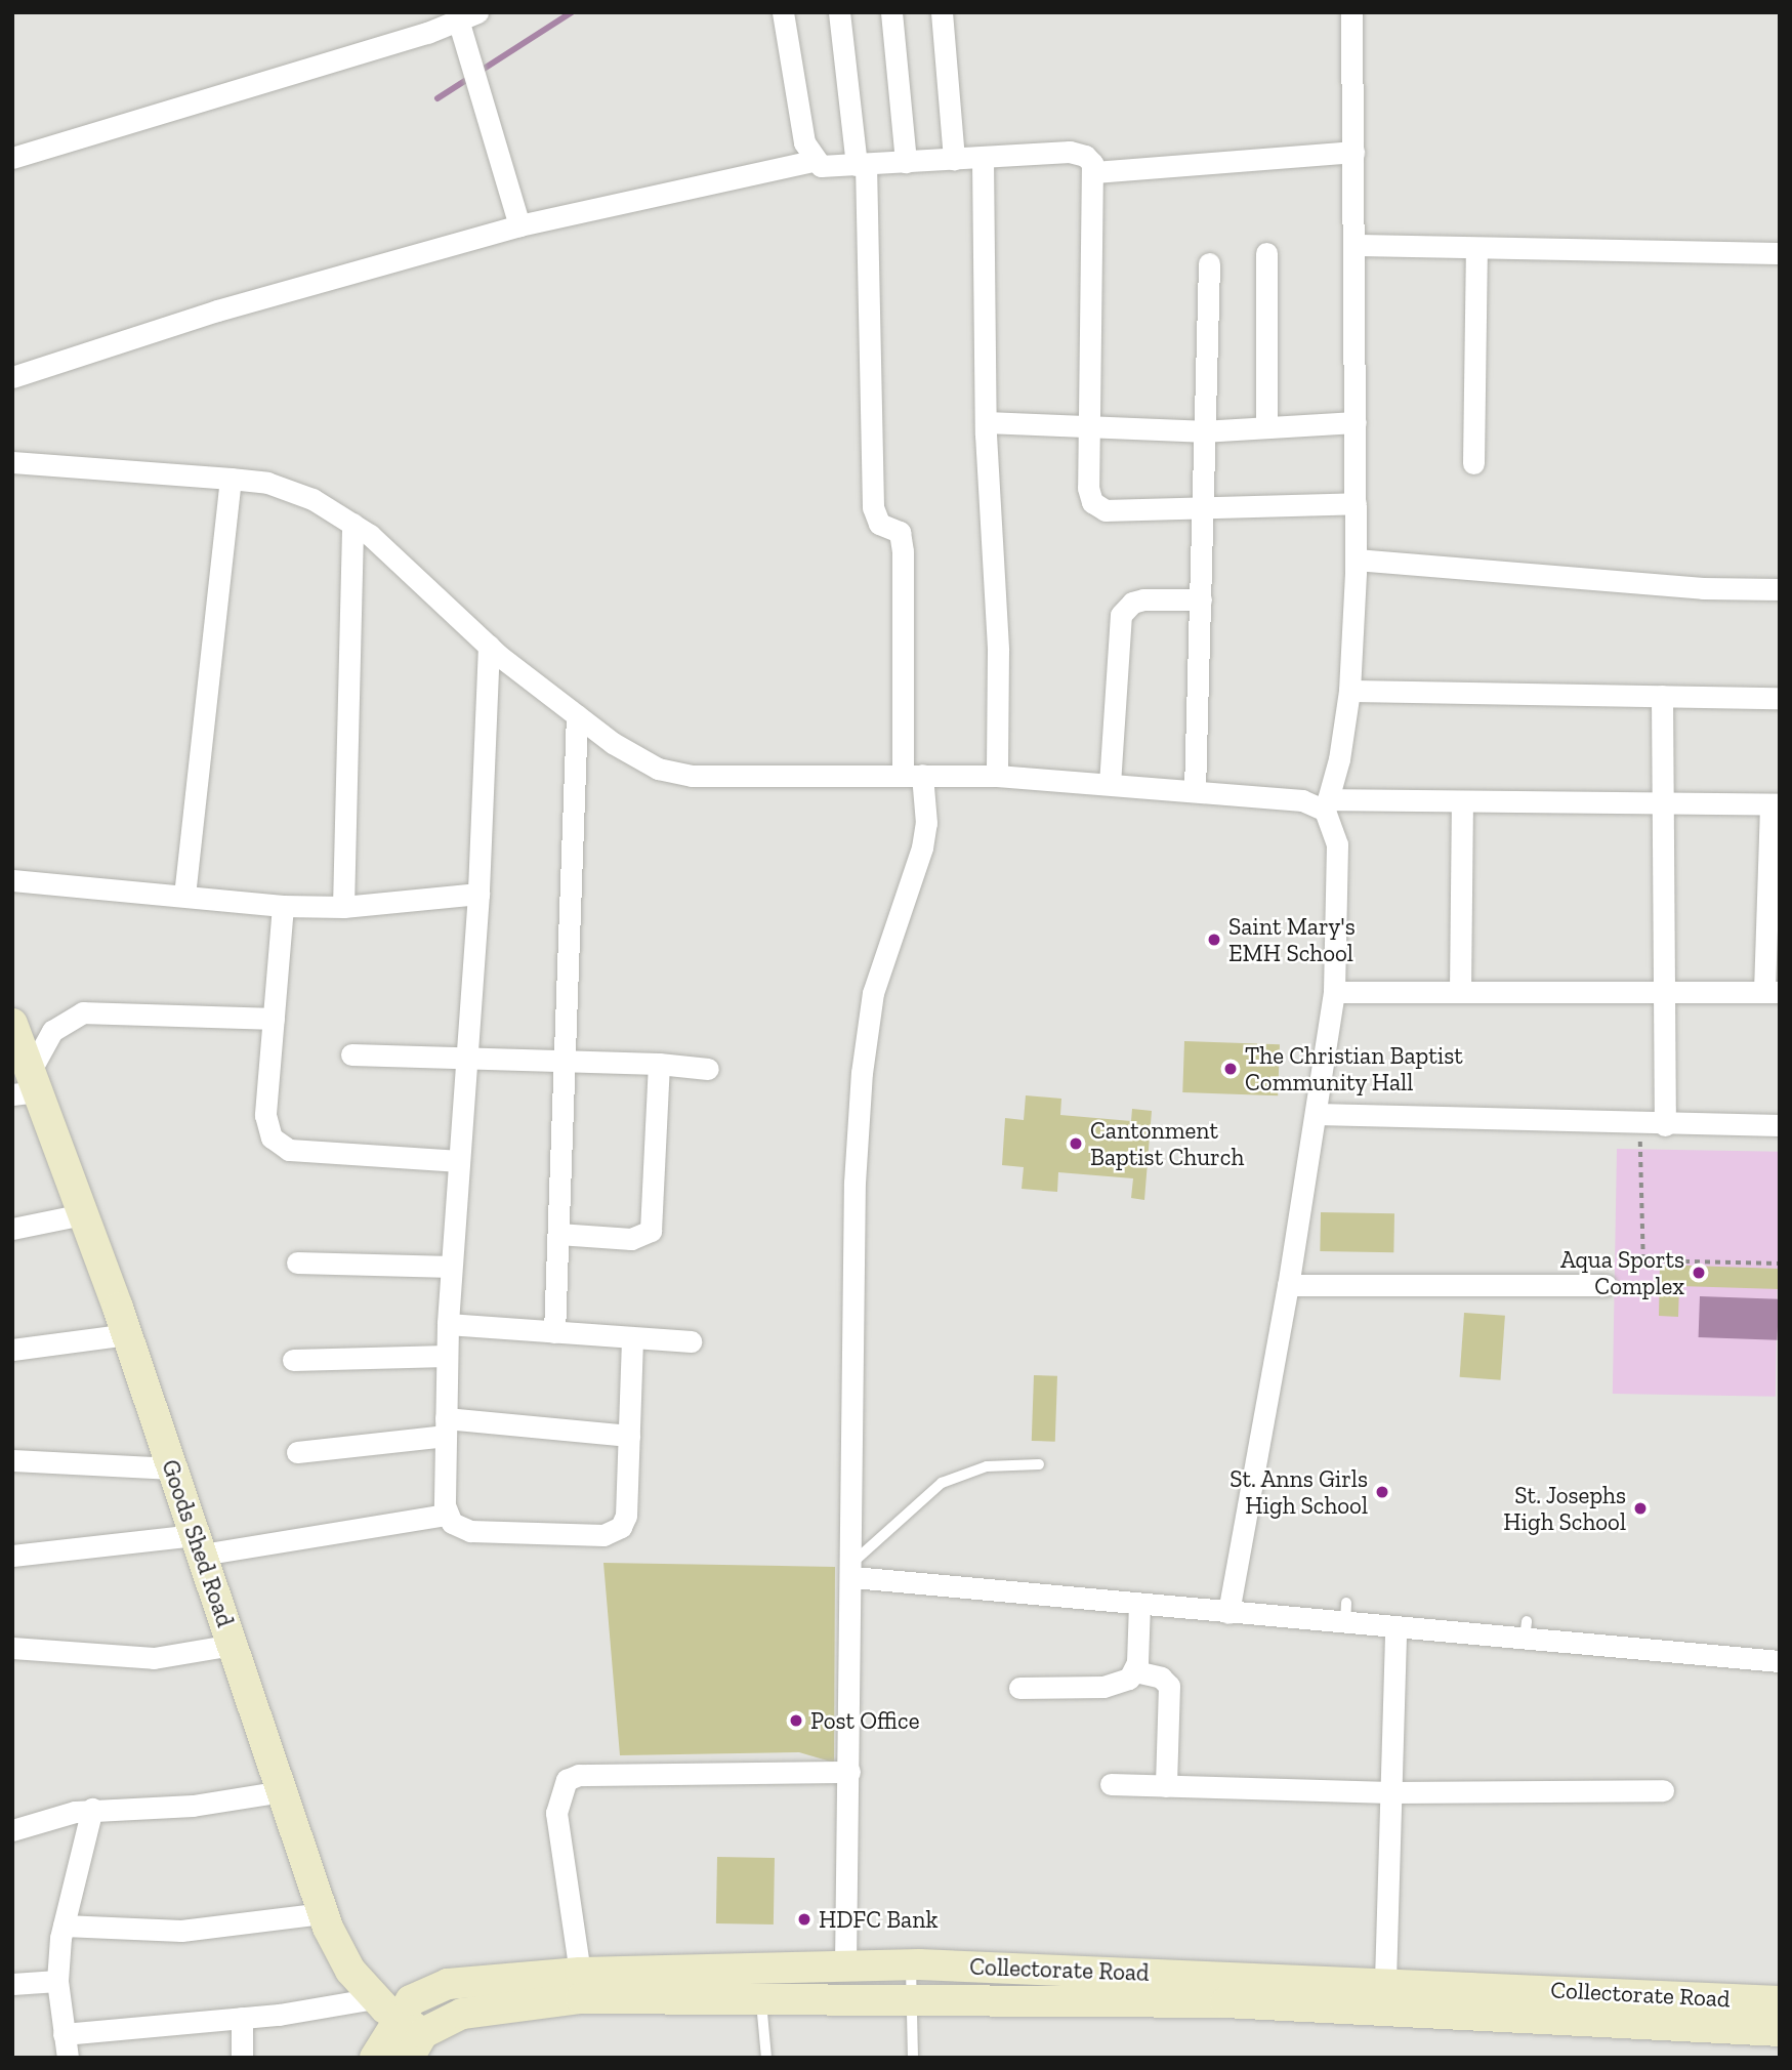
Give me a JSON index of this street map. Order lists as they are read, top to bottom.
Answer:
{
  "streets": {
    "street": ["Goods Shed Road", "Collectorate Road"]
  },
  "crossings": [
    ["Goods Shed Road", "Collectorate Road"]
  ],
  "places": [
    "Saint Mary's EMH School",
    "The Christian Baptist Community Hall",
    "Cantonment Baptist Church",
    "Aqua Sports Complex",
    "St. Anns Girls High School",
    "St. Josephs High School",
    "Post Office",
    "HDFC Bank"
  ]
}
